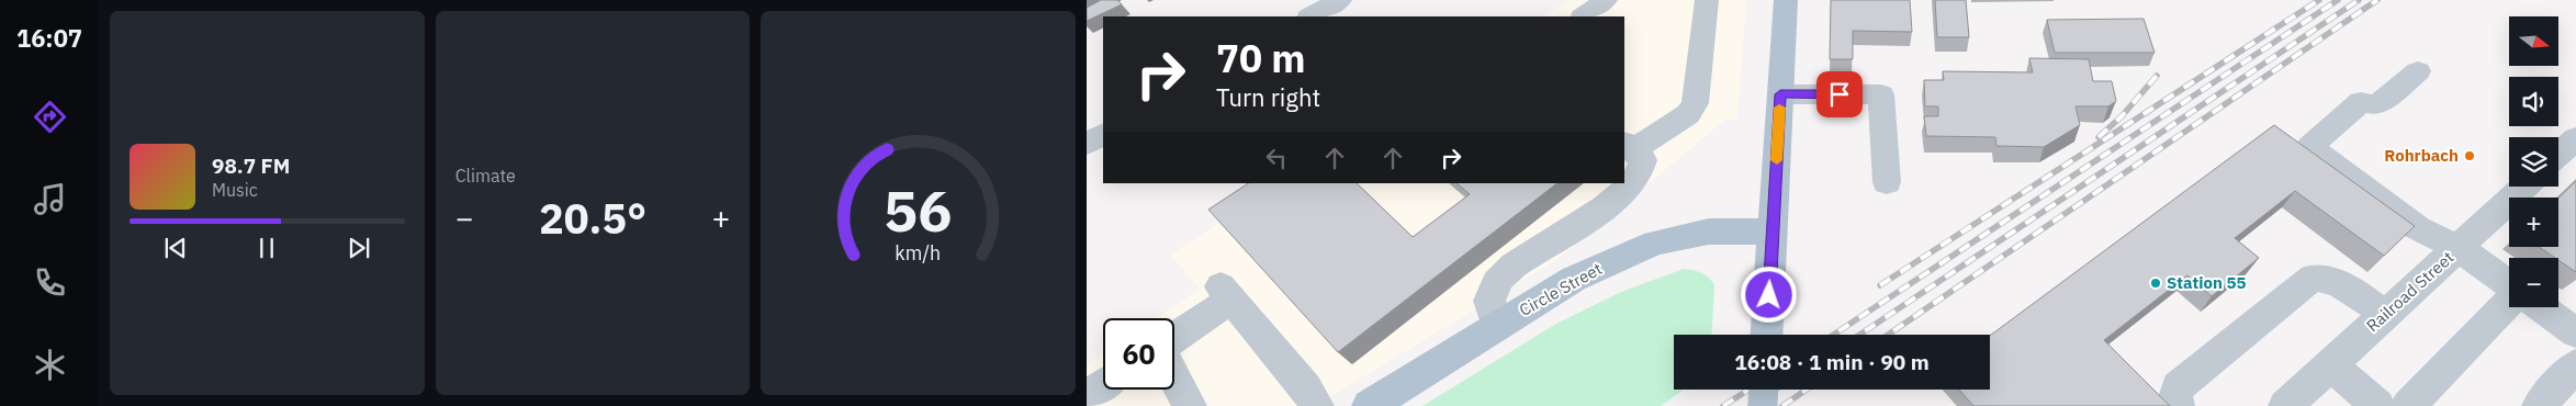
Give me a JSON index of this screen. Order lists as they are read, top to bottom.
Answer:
{
  "streets": {
    "main road": ["Circle Street"],
    "street": ["Railroad Street"]
  },
  "places": ["Rohrbach", "Station 55"],
  "north": "right",
  "page": {
    "tabs": "16:07",
    "tile": "Climate",
    "map_buttons": ["+", "−"],
    "turn": ["70 m", "Turn right"],
    "song": ["98.7 FM", "Music"],
    "heat": ["−", "20.5°", "+"],
    "limit": "60",
    "trip": "16:08 · 1 min · 90 m",
    "gauge": ["56", "km/h"]
  }
}
